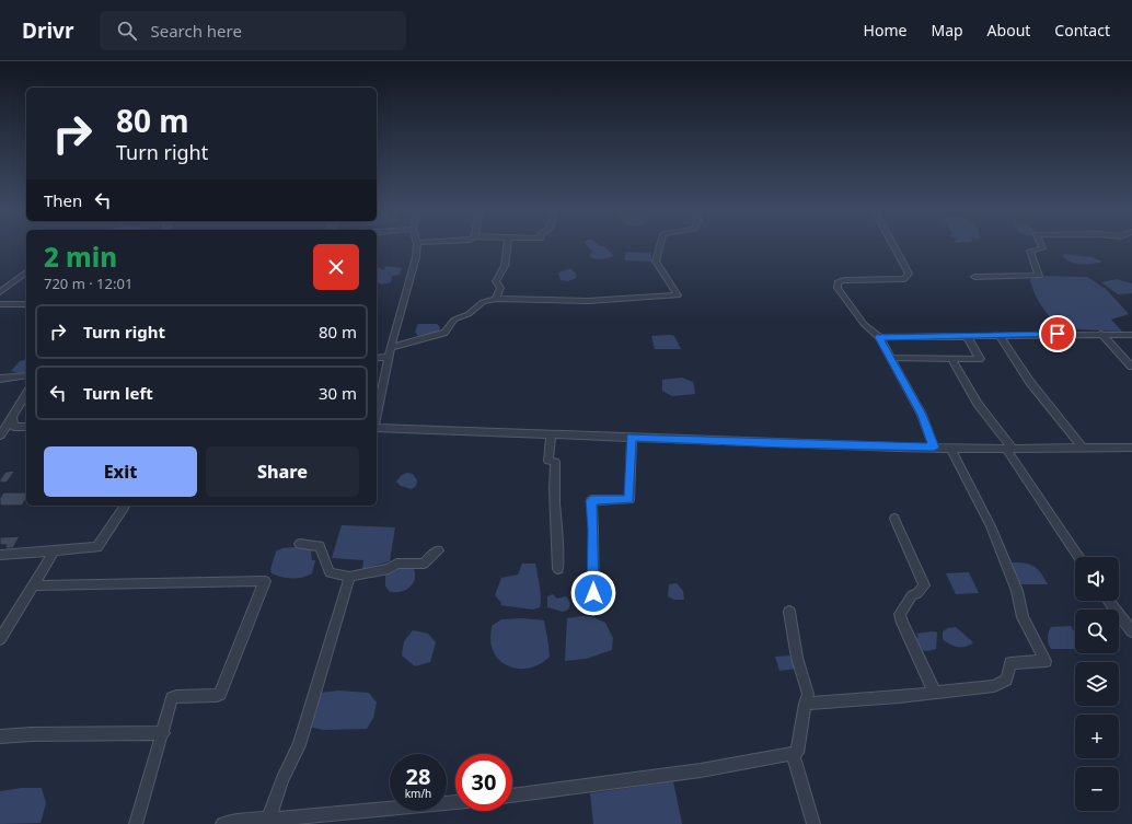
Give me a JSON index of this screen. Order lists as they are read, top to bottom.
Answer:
{
  "page": {
    "header": "Drivr",
    "search": "Search here",
    "nav": [
      "Home",
      "Map",
      "About",
      "Contact"
    ],
    "turn": ["80 m", "Turn right"],
    "then": "Then",
    "heading": ["2 min", "720 m · 12:01"],
    "list": [
      {
        "name": "Turn right",
        "value": "80 m"
      },
      {
        "name": "Turn left",
        "value": "30 m"
      }
    ],
    "buttons": ["Exit", "Share"],
    "map_buttons": ["+", "−"],
    "speed": "28 km/h",
    "limit": "30"
  }
}
